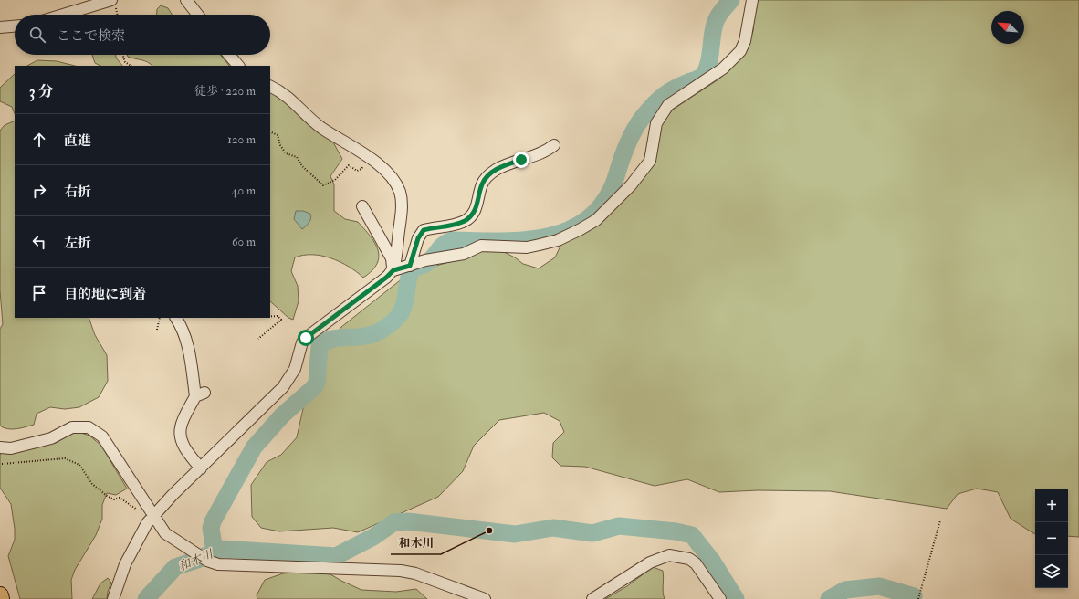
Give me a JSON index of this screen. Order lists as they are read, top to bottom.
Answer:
{
  "water": ["和木川"],
  "places": ["和木川"],
  "north": "top left",
  "page": {
    "search": "ここで検索",
    "heading": ["3 分", "徒歩 · 220 m"],
    "list": [
      ["直進", "120 m"],
      ["右折", "40 m"],
      ["左折", "60 m"],
      "目的地に到着"
    ],
    "map_buttons": ["+", "−"]
  }
}
